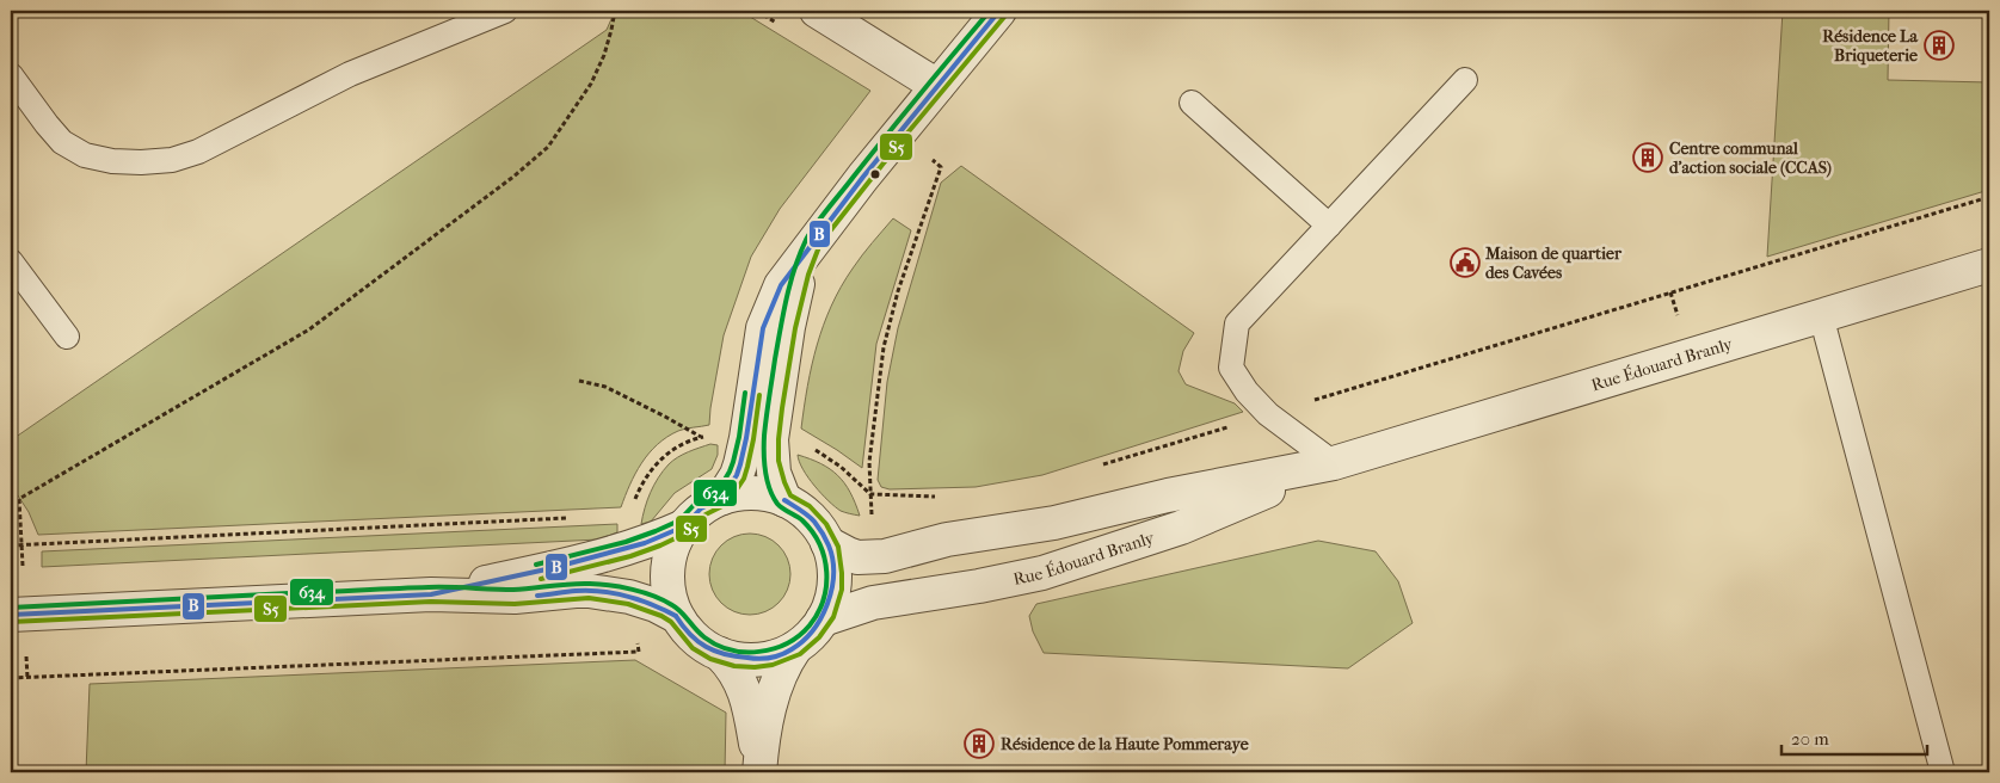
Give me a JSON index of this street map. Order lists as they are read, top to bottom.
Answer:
{
  "streets": {
    "street": ["Rue Édouard Branly"]
  },
  "places": {
    "building": ["Résidence La Briqueterie", "Centre communal d'action sociale (CCAS)", "Résidence de la Haute Pommeraye"],
    "public building": ["Maison de quartier des Cavées"]
  },
  "lines": ["transit line B", "transit line 634", "transit line S5"],
  "scale_bar": "20 m"
}
